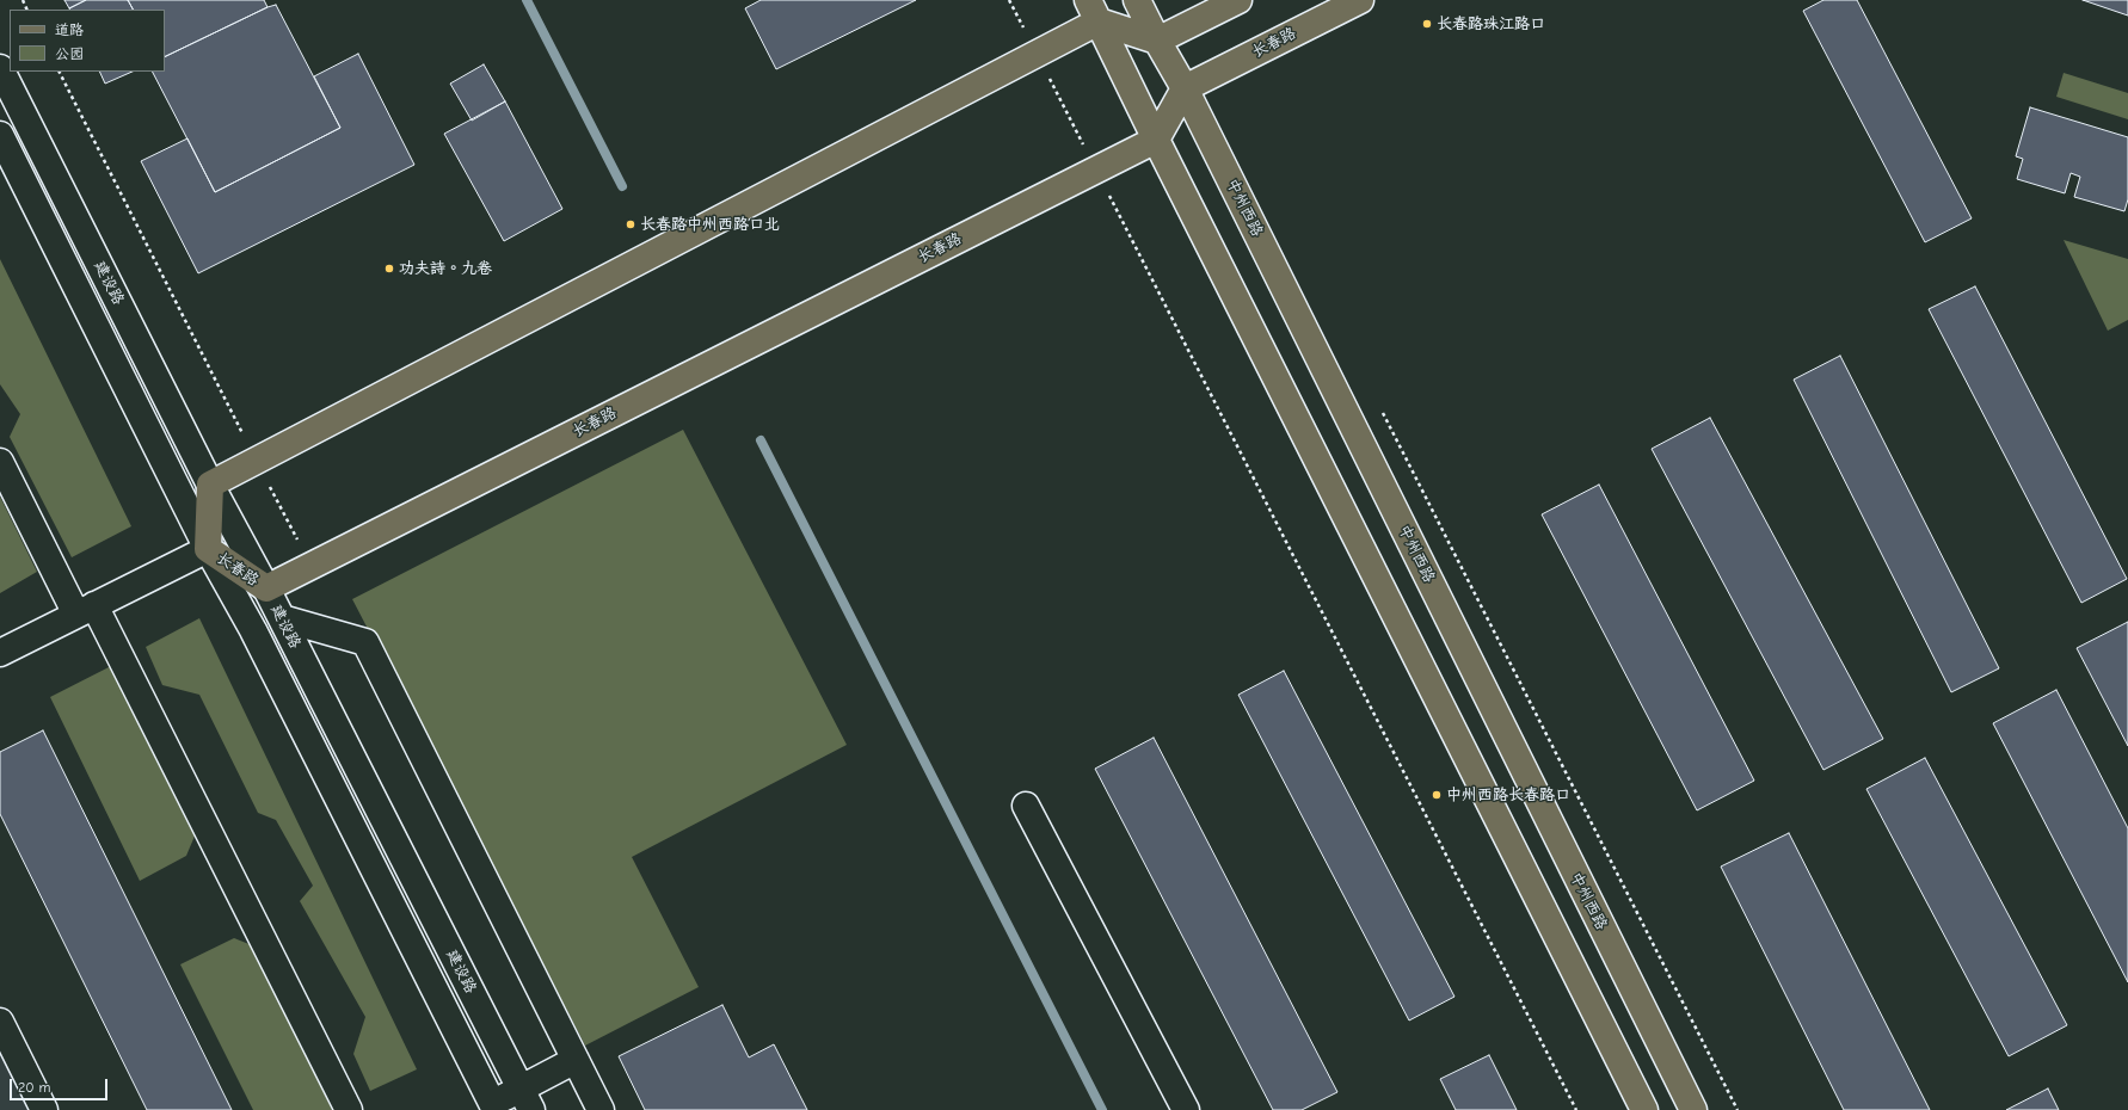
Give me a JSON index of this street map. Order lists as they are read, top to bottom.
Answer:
{
  "streets": {
    "main road": ["长春路", "中州西路"],
    "street": ["建设路"]
  },
  "crossings": [
    ["长春路", "中州西路"],
    ["长春路", "建设路"]
  ],
  "places": [
    "长春路珠江路口",
    "长春路中州西路口北",
    "功夫詩。九卷",
    "中州西路长春路口"
  ],
  "legend": ["道路", "公园"],
  "scale_bar": "20 m"
}
